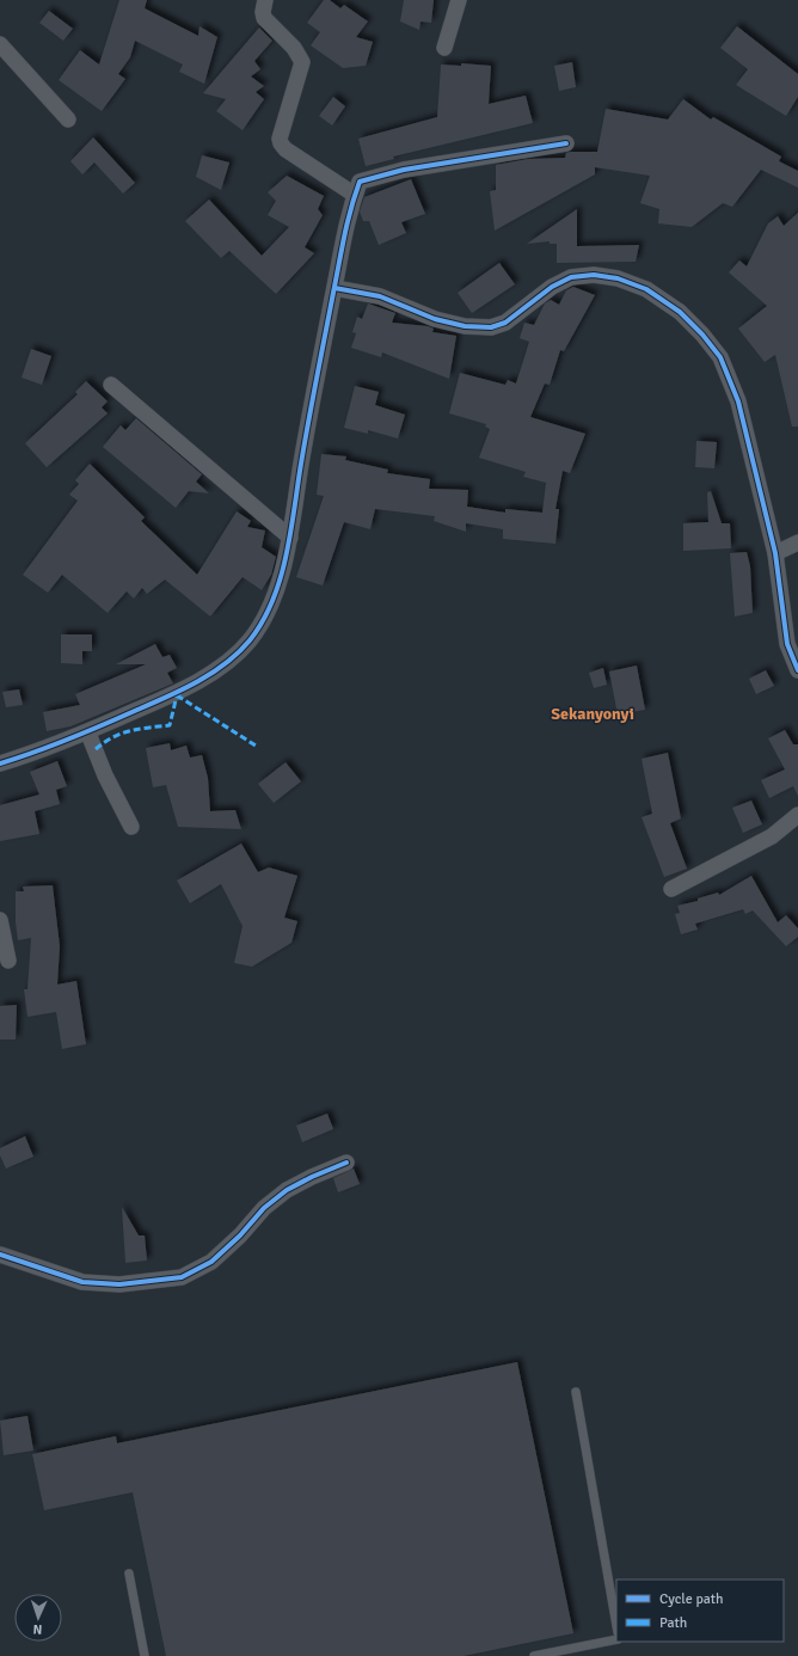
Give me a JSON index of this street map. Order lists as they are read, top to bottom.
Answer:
{
  "districts": ["Sekanyonyi"],
  "legend": ["Cycle path", "Path"],
  "north": "bottom"
}
